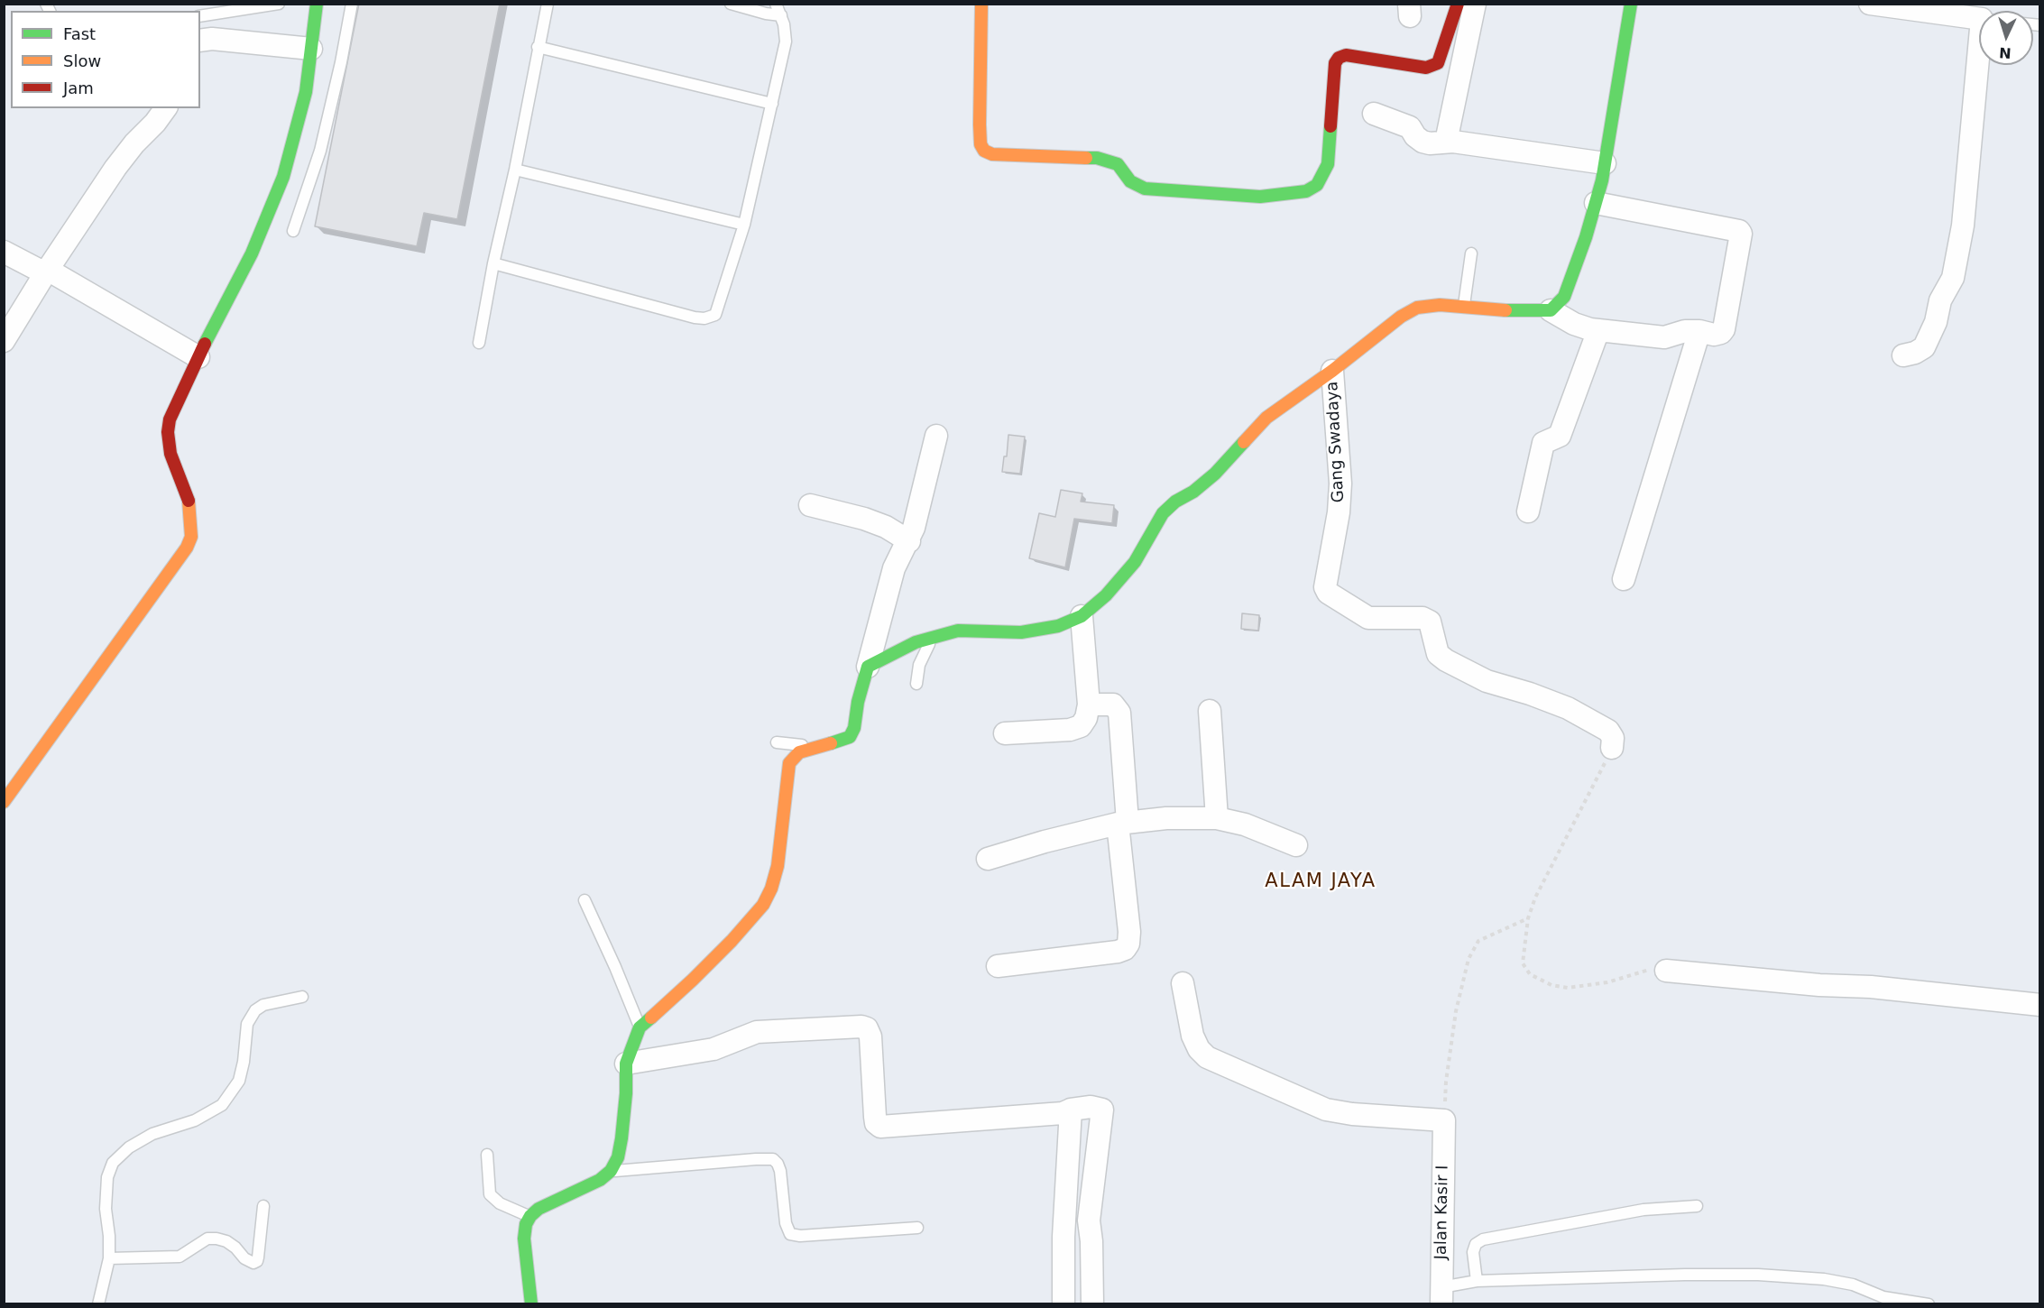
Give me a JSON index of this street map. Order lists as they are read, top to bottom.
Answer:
{
  "streets": {
    "street": ["Gang Swadaya", "Jalan Kasir I"]
  },
  "districts": ["ALAM JAYA"],
  "legend": ["Fast", "Slow", "Jam"],
  "north": "bottom"
}
